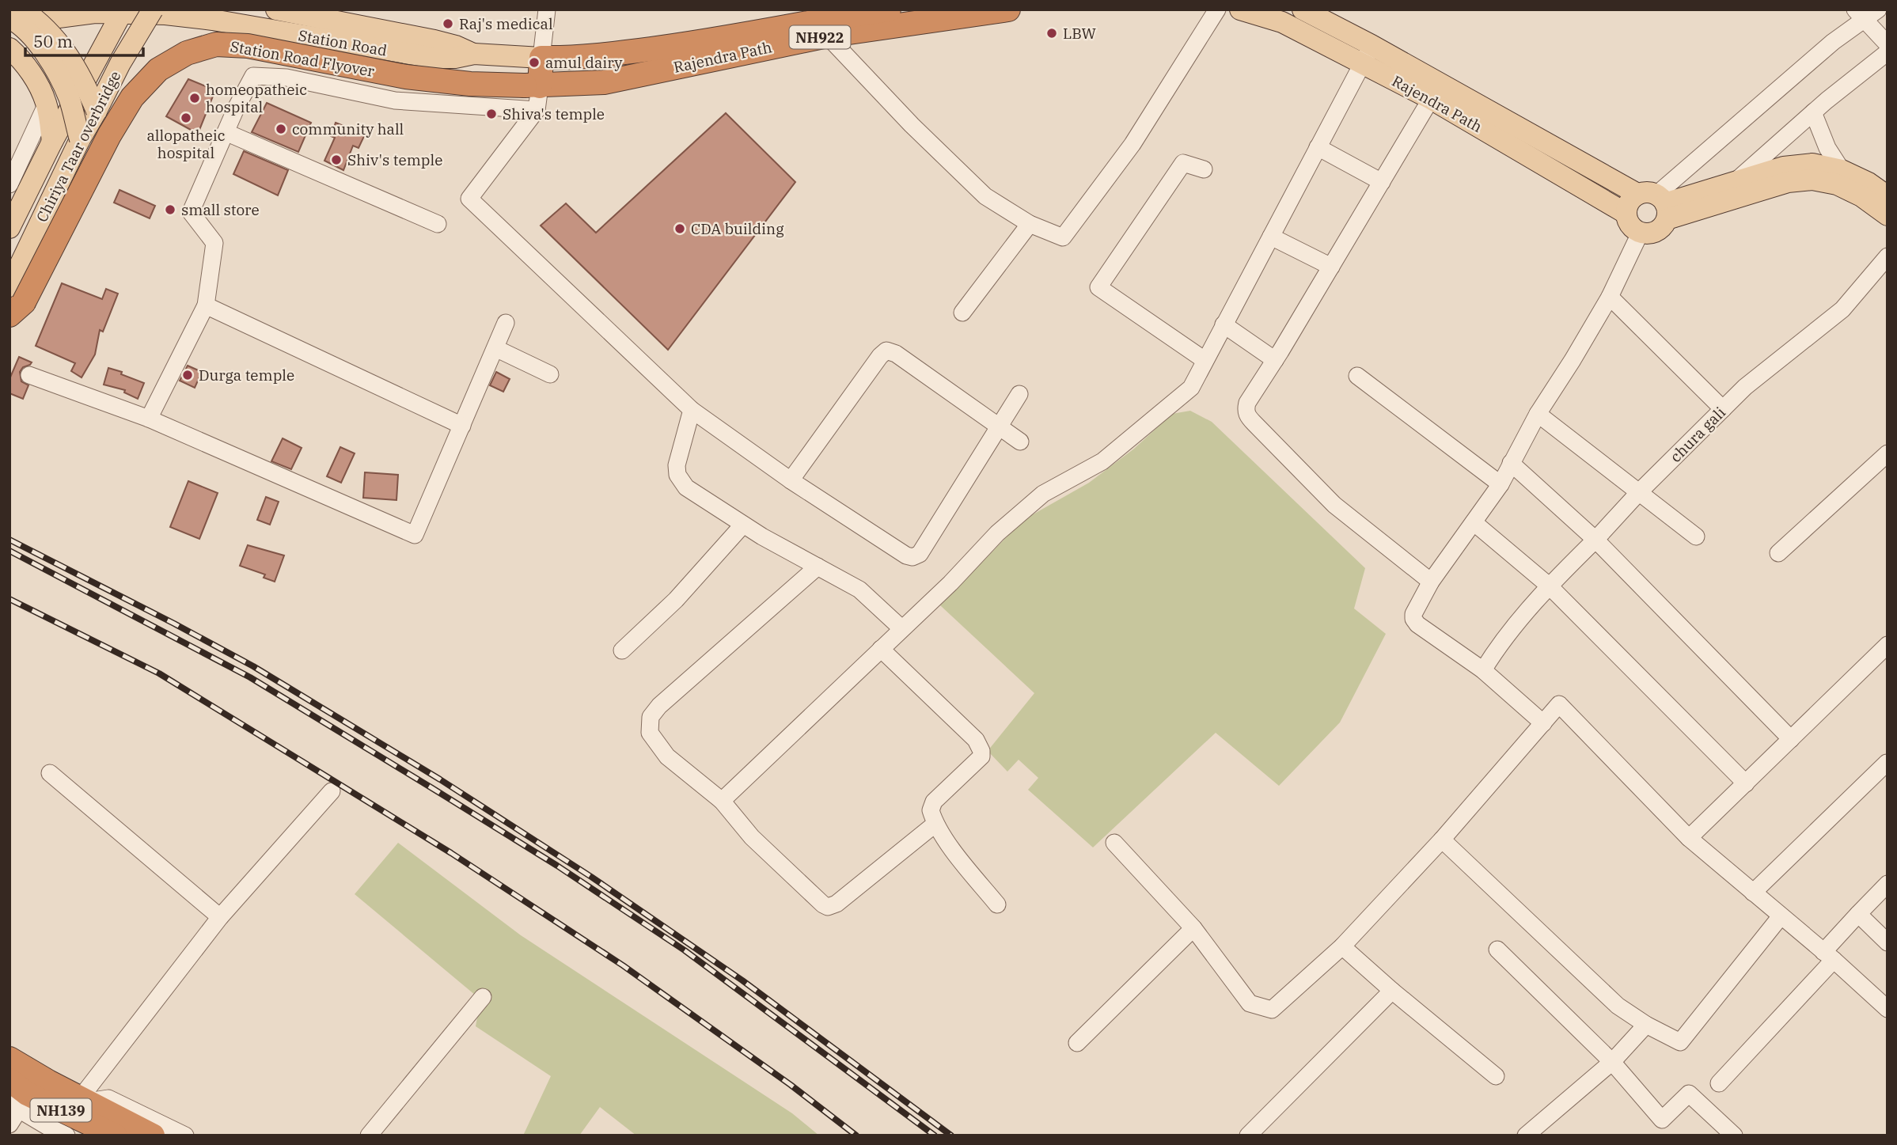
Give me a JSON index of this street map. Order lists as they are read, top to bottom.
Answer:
{
  "streets": {
    "highway": [
      "NH922",
      "Rajendra Path",
      "Station Road Flyover",
      "NH139"
    ],
    "main road": ["Station Road", "Chiriya Taar overbridge"],
    "street": ["chura gali"]
  },
  "crossings": [
    ["NH922", "Rajendra Path"],
    ["NH922", "Station Road Flyover"],
    ["Station Road", "Chiriya Taar overbridge"]
  ],
  "places": [
    "Raj's medical",
    "LBW",
    "amul dairy",
    "homeopatheic hospital",
    "Shiva's temple",
    "allopatheic hospital",
    "community hall",
    "Shiv's temple",
    "small store",
    "CDA building",
    "Durga temple"
  ],
  "scale_bar": "50 m"
}
